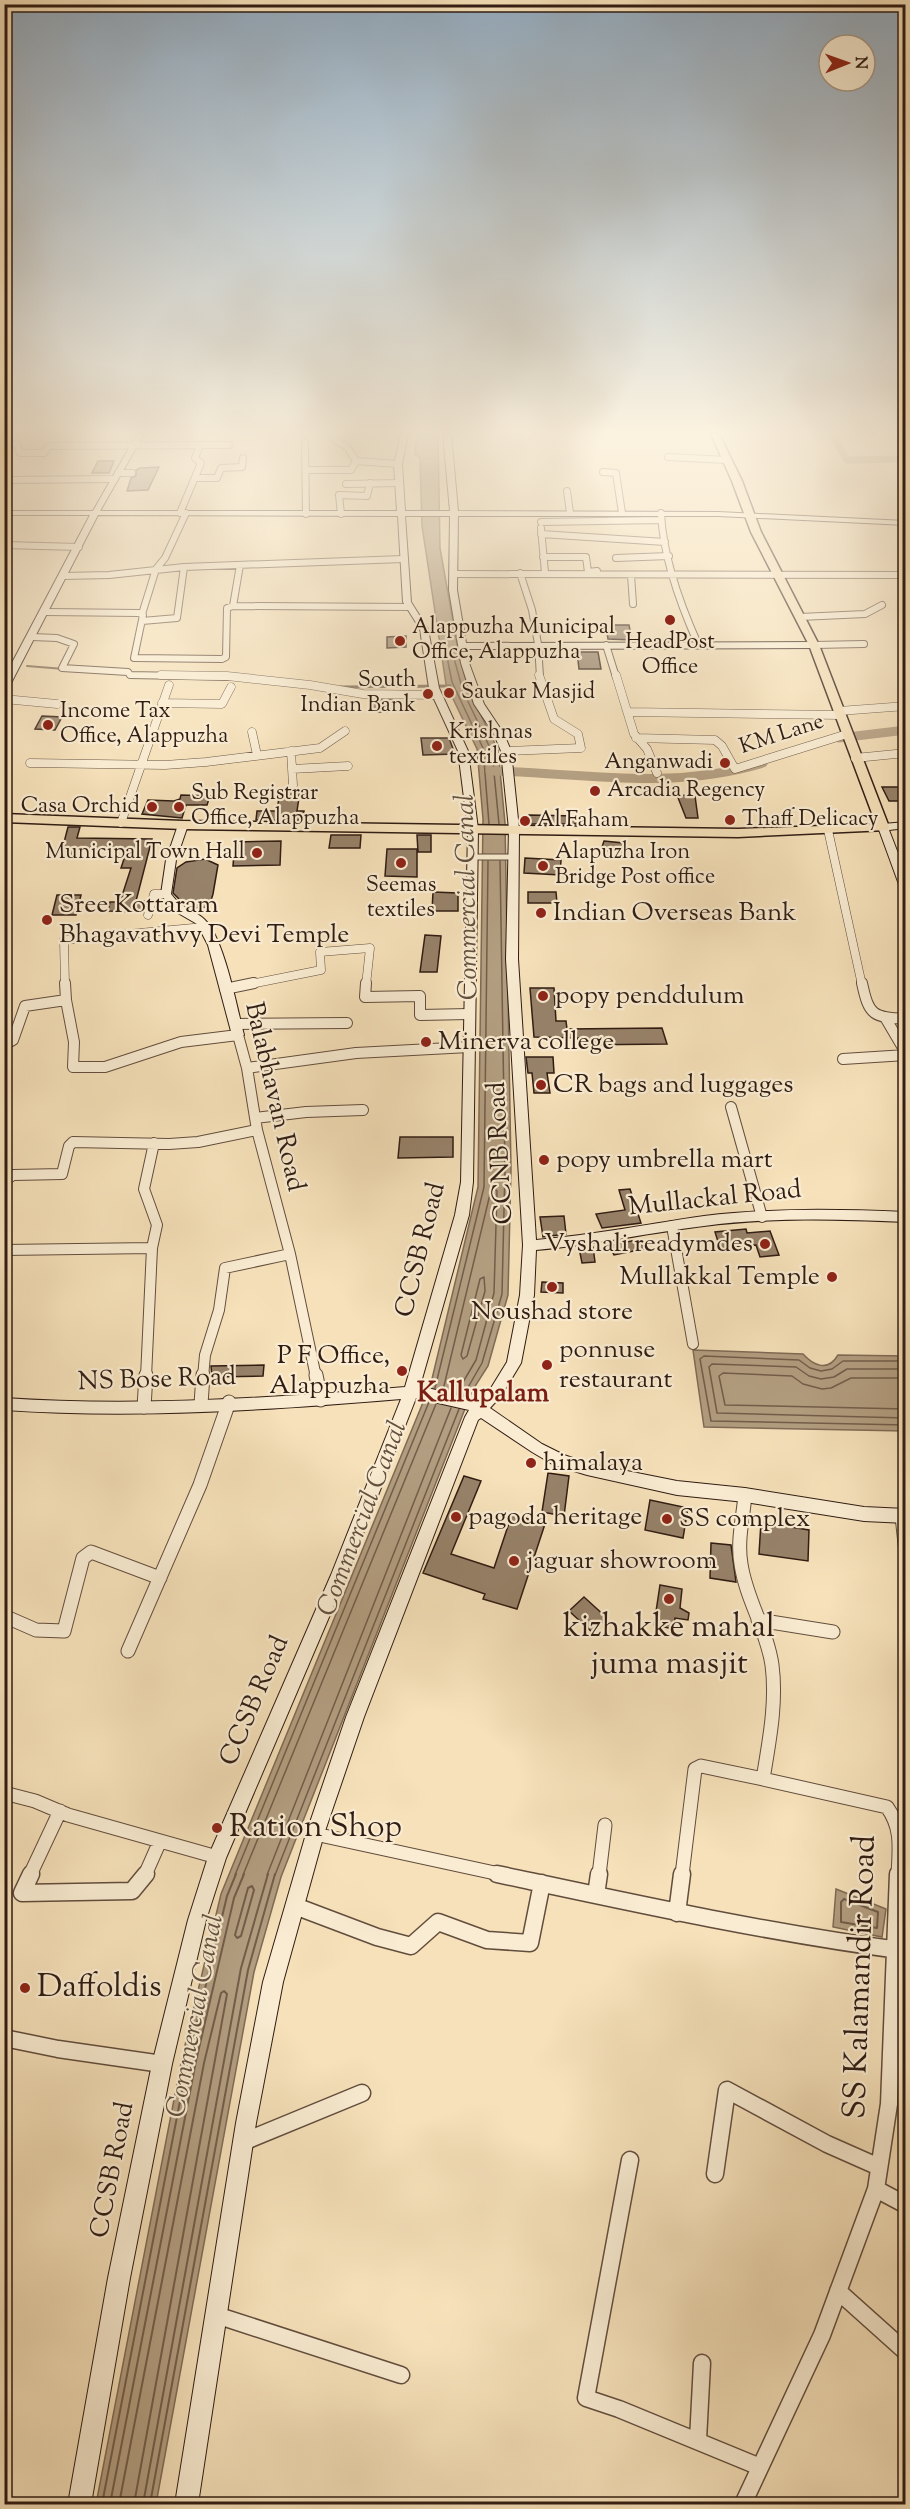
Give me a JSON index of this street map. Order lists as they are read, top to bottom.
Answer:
{
  "streets": {
    "main road": [
      "Balabhavan Road",
      "CCNB Road",
      "Mullackal Road",
      "CCSB Road",
      "NS Bose Road"
    ],
    "street": ["KM Lane", "SS Kalamandir Road"]
  },
  "crossings": [
    ["Balabhavan Road", "NS Bose Road"],
    ["CCNB Road", "Mullackal Road"],
    ["CCSB Road", "NS Bose Road"]
  ],
  "districts": ["Kallupalam"],
  "water": ["Commercial Canal"],
  "places": [
    "HeadPost Office",
    "Alappuzha Municipal Office, Alappuzha",
    "Saukar Masjid",
    "South Indian Bank",
    "Income Tax Office, Alappuzha",
    "Krishnas textiles",
    "Anganwadi",
    "Arcadia Regency",
    "Casa Orchid",
    "Sub Registrar Office, Alappuzha",
    "Thaff Delicacy",
    "Al Faham",
    "Municipal Town Hall",
    "Seemas textiles",
    "Alapuzha Iron Bridge Post office",
    "Indian Overseas Bank",
    "Sree Kottaram Bhagavathvy Devi Temple",
    "popy penddulum",
    "Minerva college",
    "CR bags and luggages",
    "popy umbrella mart",
    "Vyshali readymdes",
    "Mullakkal Temple",
    "Noushad store",
    "ponnuse restaurant",
    "P F Office, Alappuzha",
    "himalaya",
    "pagoda heritage",
    "SS complex",
    "jaguar showroom",
    "kizhakke mahal juma masjit",
    "Ration Shop",
    "Daffoldis"
  ],
  "north": "right"
}
